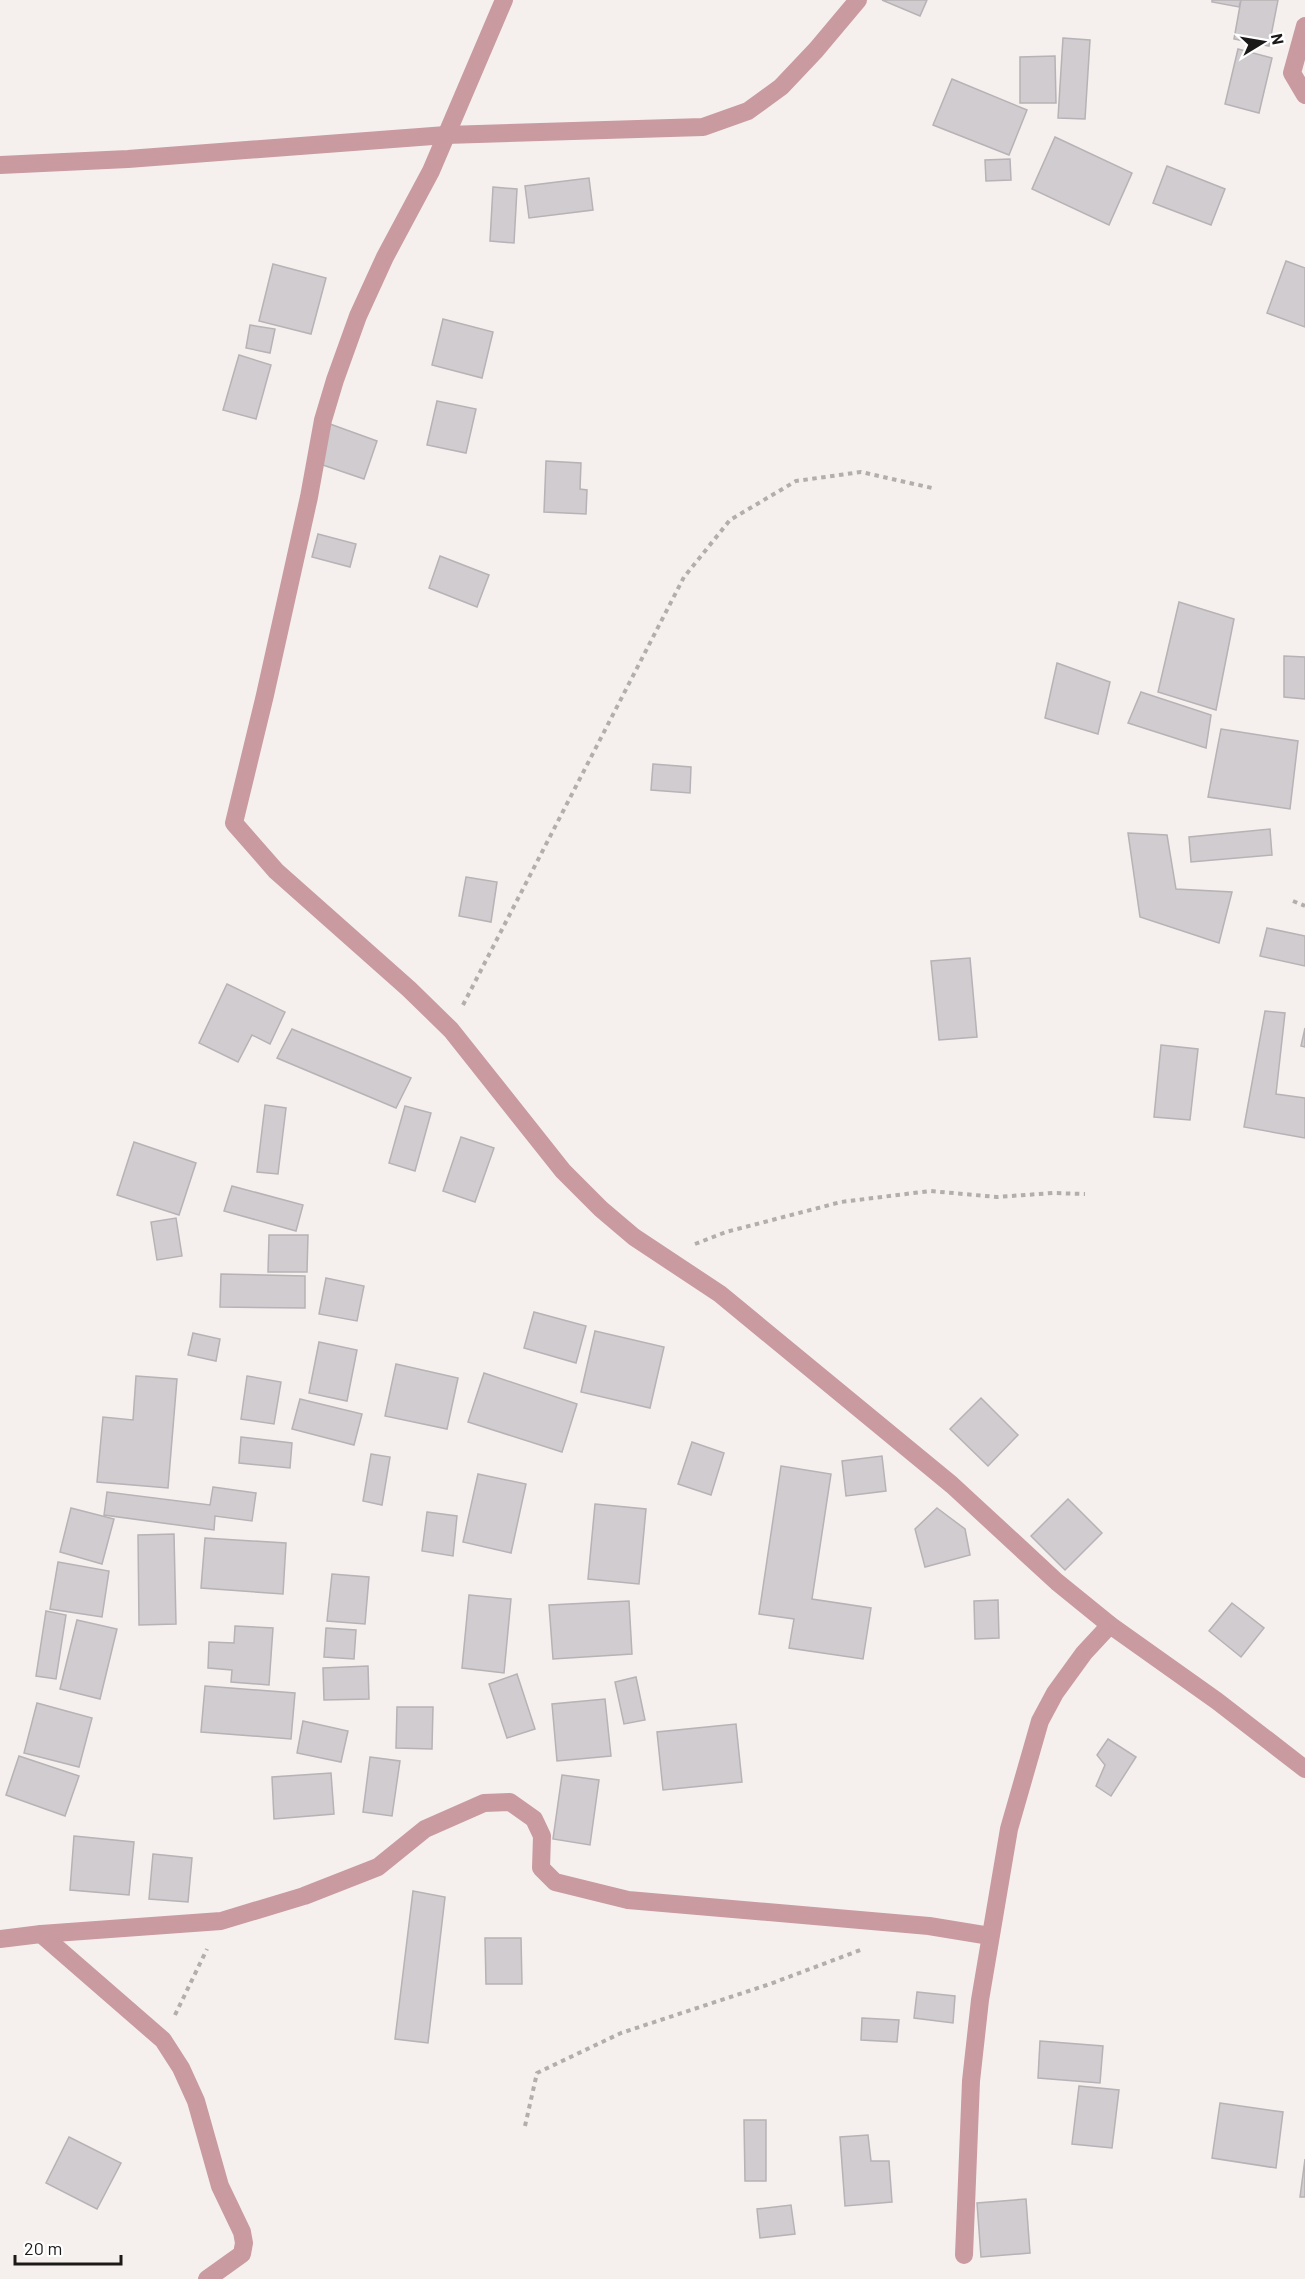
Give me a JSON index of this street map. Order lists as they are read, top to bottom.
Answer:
{
  "scale_bar": "20 m",
  "north": "right"
}
